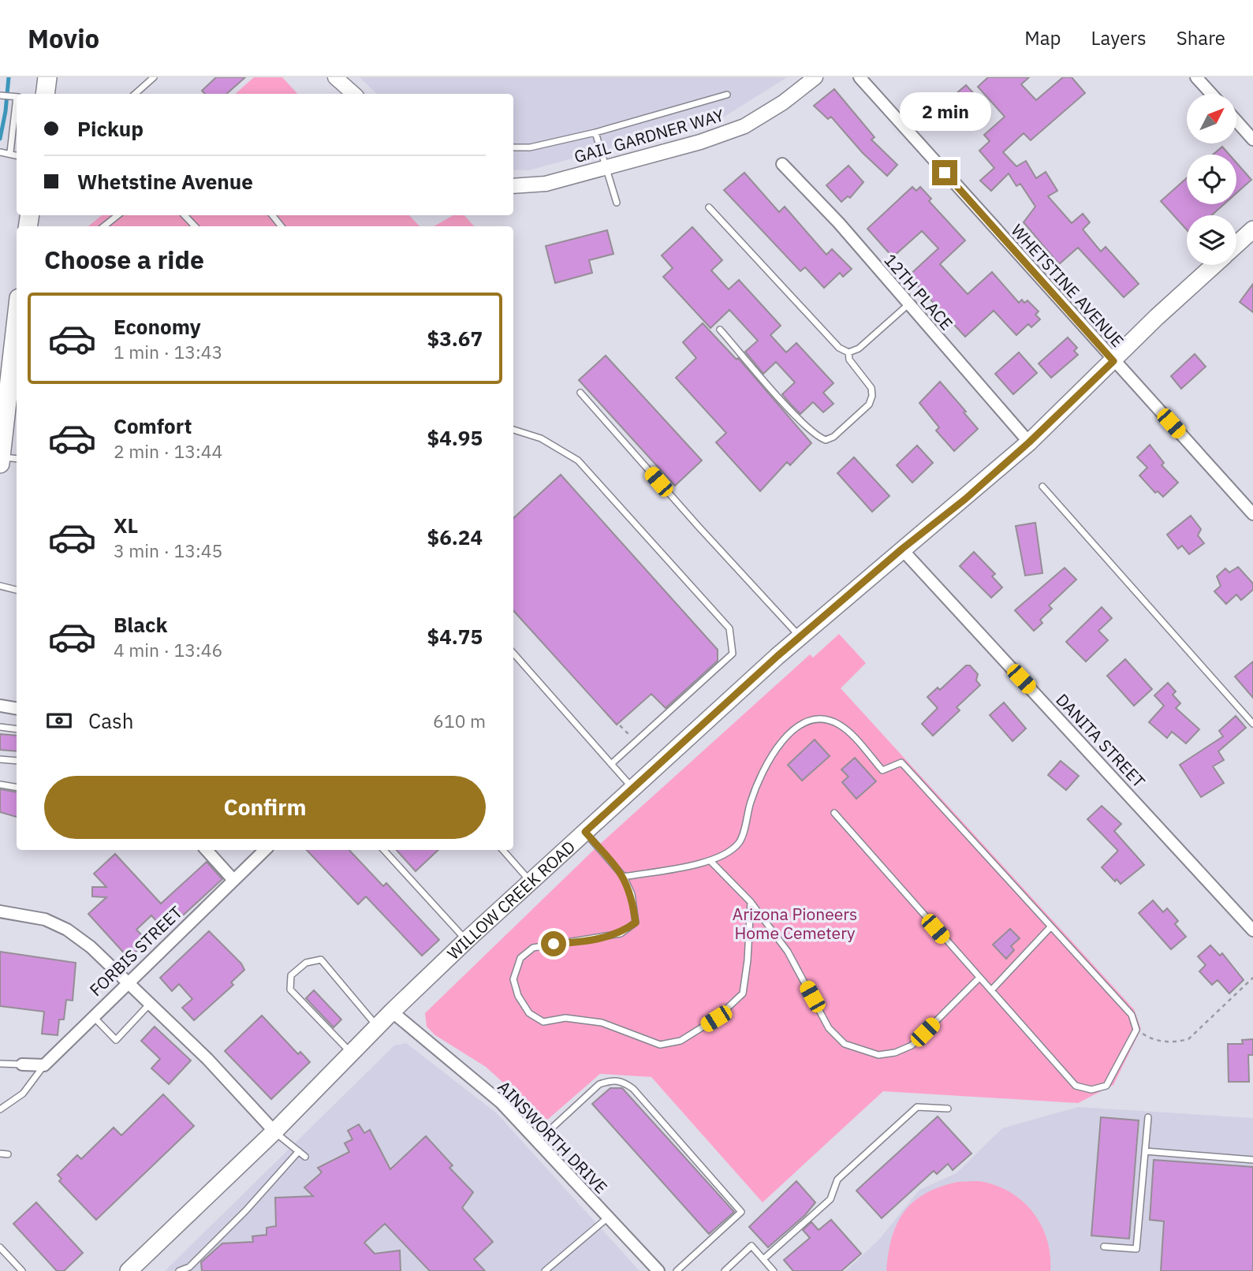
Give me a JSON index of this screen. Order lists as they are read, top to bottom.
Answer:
{
  "streets": {
    "main road": ["WILLOW CREEK ROAD"],
    "street": [
      "GAIL GARDNER WAY",
      "WHETSTINE AVENUE",
      "12TH PLACE",
      "DANITA STREET",
      "FORBIS STREET",
      "AINSWORTH DRIVE"
    ]
  },
  "crossings": [
    ["WHETSTINE AVENUE", "WILLOW CREEK ROAD"],
    ["12TH PLACE", "WILLOW CREEK ROAD"],
    ["DANITA STREET", "WILLOW CREEK ROAD"],
    ["WILLOW CREEK ROAD", "AINSWORTH DRIVE"]
  ],
  "parks": ["Arizona Pioneers Home Cemetery"],
  "north": "top right",
  "page": {
    "header": "Movio",
    "nav": ["Map", "Layers", "Share"],
    "bubble": "2 min",
    "banner": ["Pickup", "Whetstine Avenue"],
    "heading": "Choose a ride",
    "list": [
      {
        "name": "Economy",
        "note": "1 min · 13:43",
        "value": "$3.67"
      },
      {
        "name": "Comfort",
        "note": "2 min · 13:44",
        "value": "$4.95"
      },
      {
        "name": "XL",
        "note": "3 min · 13:45",
        "value": "$6.24"
      },
      {
        "name": "Black",
        "note": "4 min · 13:46",
        "value": "$4.75"
      }
    ],
    "pay": ["Cash", "610 m"],
    "buttons": "Confirm"
  }
}
